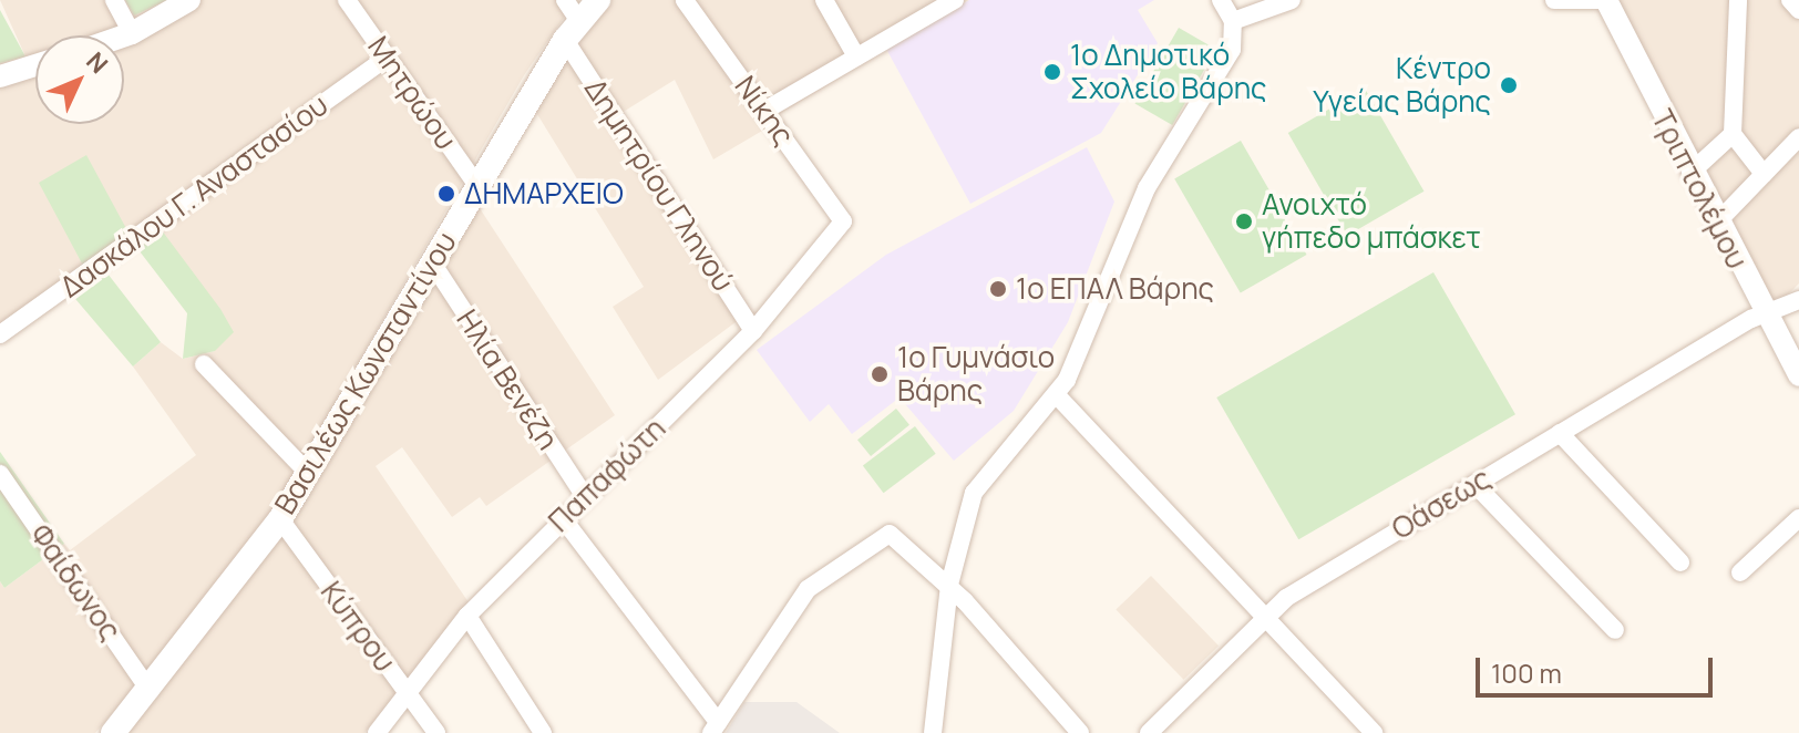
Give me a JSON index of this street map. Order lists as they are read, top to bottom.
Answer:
{
  "streets": {
    "main road": ["Βασιλέως Κωνσταντίνου"],
    "street": [
      "Μητρώου",
      "Νίκης",
      "Δημητρίου Γληνού",
      "Τριπτολέμου",
      "Δασκάλου Γ. Αναστασίου",
      "Ηλία Βενέζη",
      "Παπαφώτη",
      "Οάσεως",
      "Φαίδωνος",
      "Κύπρου"
    ]
  },
  "crossings": [
    ["Μητρώου", "Δασκάλου Γ. Αναστασίου"],
    ["Μητρώου", "Βασιλέως Κωνσταντίνου"],
    ["Νίκης", "Παπαφώτη"],
    ["Δημητρίου Γληνού", "Βασιλέως Κωνσταντίνου"],
    ["Δημητρίου Γληνού", "Παπαφώτη"],
    ["Τριπτολέμου", "Οάσεως"],
    ["Βασιλέως Κωνσταντίνου", "Ηλία Βενέζη"],
    ["Βασιλέως Κωνσταντίνου", "Φαίδωνος"],
    ["Βασιλέως Κωνσταντίνου", "Κύπρου"],
    ["Ηλία Βενέζη", "Παπαφώτη"],
    ["Παπαφώτη", "Κύπρου"]
  ],
  "places": [
    "1ο Δημοτικό Σχολείο Βάρης",
    "Κέντρο Υγείας Βάρης",
    "ΔΗΜΑΡΧΕΙΟ",
    "Ανοιχτό γήπεδο μπάσκετ",
    "1ο ΕΠΑΛ Βάρης",
    "1ο Γυμνάσιο Βάρης"
  ],
  "scale_bar": "100 m",
  "north": "top right"
}
